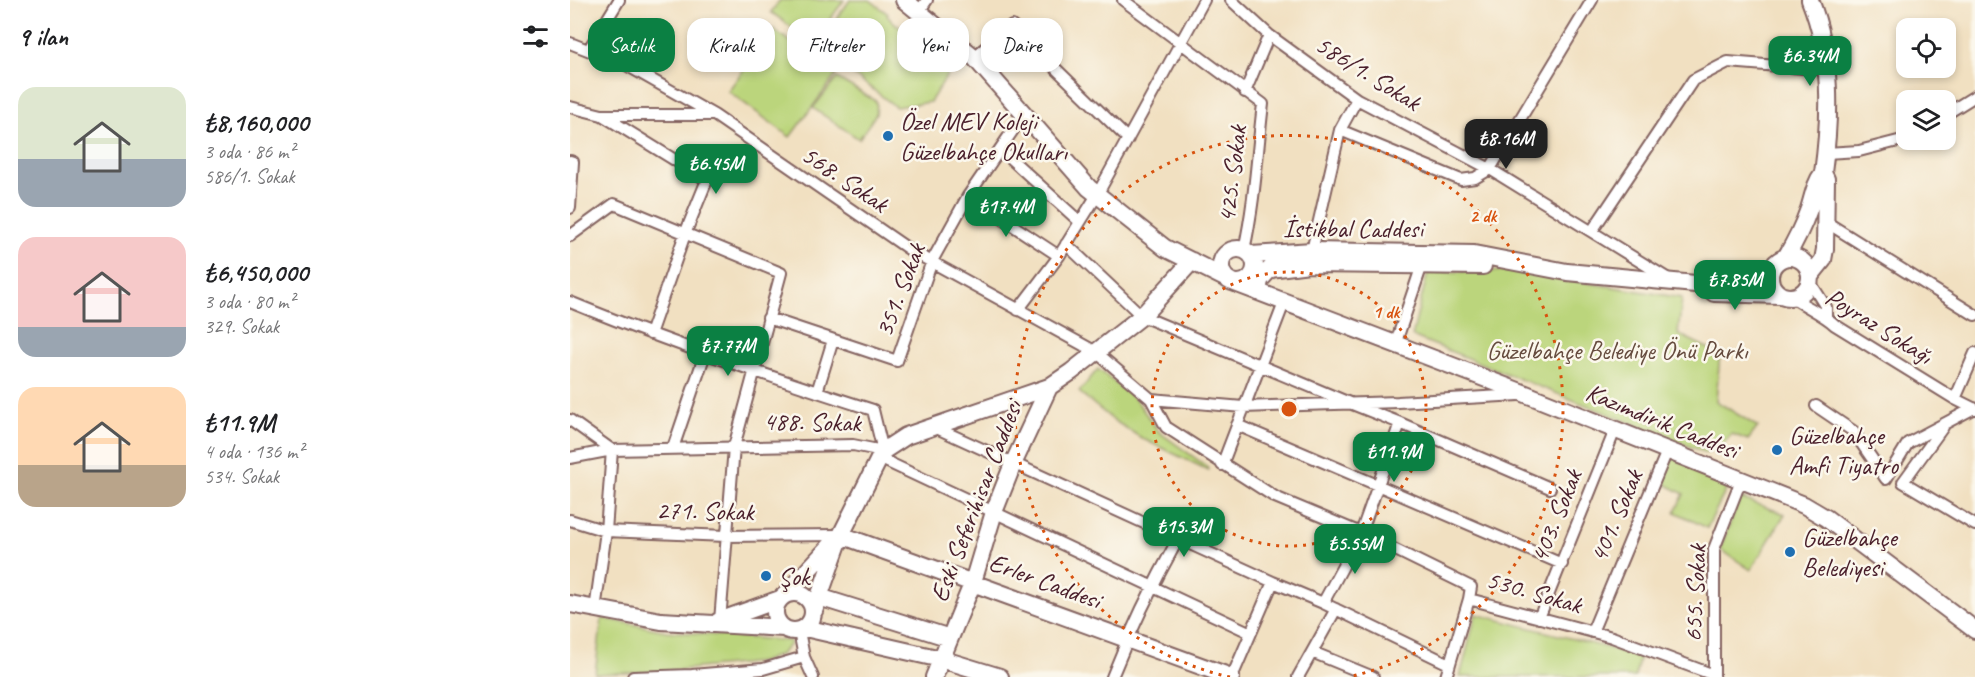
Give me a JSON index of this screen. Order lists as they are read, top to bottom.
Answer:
{
  "streets": {
    "main road": [
      "İstikbal Caddesi",
      "Kazımdirik Caddesi",
      "488. Sokak",
      "Eski Seferihisar Caddesi",
      "Erler Caddesi"
    ],
    "street": [
      "586/1. Sokak",
      "425. Sokak",
      "568. Sokak",
      "351. Sokak",
      "Poyraz Sokağı",
      "271. Sokak",
      "403. Sokak",
      "401. Sokak",
      "530. Sokak",
      "655. Sokak"
    ]
  },
  "crossings": [
    ["586/1. Sokak", "İstikbal Caddesi"],
    ["425. Sokak", "İstikbal Caddesi"],
    ["568. Sokak", "351. Sokak"],
    ["568. Sokak", "Eski Seferihisar Caddesi"],
    ["568. Sokak", "530. Sokak"],
    ["İstikbal Caddesi", "Poyraz Sokağı"],
    ["İstikbal Caddesi", "Kazımdirik Caddesi"],
    ["İstikbal Caddesi", "Eski Seferihisar Caddesi"],
    ["351. Sokak", "Kazımdirik Caddesi"],
    ["Kazımdirik Caddesi", "Eski Seferihisar Caddesi"],
    ["Kazımdirik Caddesi", "403. Sokak"],
    ["Kazımdirik Caddesi", "401. Sokak"],
    ["Kazımdirik Caddesi", "655. Sokak"],
    ["488. Sokak", "Eski Seferihisar Caddesi"],
    ["Eski Seferihisar Caddesi", "Erler Caddesi"],
    ["Eski Seferihisar Caddesi", "530. Sokak"],
    ["271. Sokak", "Erler Caddesi"],
    ["403. Sokak", "530. Sokak"],
    ["401. Sokak", "530. Sokak"],
    ["530. Sokak", "655. Sokak"]
  ],
  "parks": ["Güzelbahçe Belediye Önü Parkı"],
  "places": [
    "Özel MEV Koleji Güzelbahçe Okulları",
    "Güzelbahçe Amfi Tiyatro",
    "Güzelbahçe Belediyesi",
    "Şok"
  ],
  "page": {
    "heading": "9 ilan",
    "chip": [
      "Satılık",
      "Kiralık",
      "Filtreler",
      "Yeni",
      "Daire"
    ],
    "price": [
      "₺6.34M",
      "₺8.16M",
      "₺6.45M",
      "₺17.4M",
      "₺7.85M",
      "₺7.77M",
      "₺11.9M",
      "₺15.3M",
      "₺5.55M"
    ],
    "list": [
      {
        "name": "₺8,160,000",
        "note": "3 oda · 86 m² · 586/1. Sokak"
      },
      {
        "name": "₺6,450,000",
        "note": "3 oda · 80 m² · 329. Sokak"
      },
      {
        "name": "₺11.9M",
        "note": "4 oda · 136 m² · 534. Sokak"
      }
    ]
  },
  "rings": ["2 dk", "1 dk"]
}
